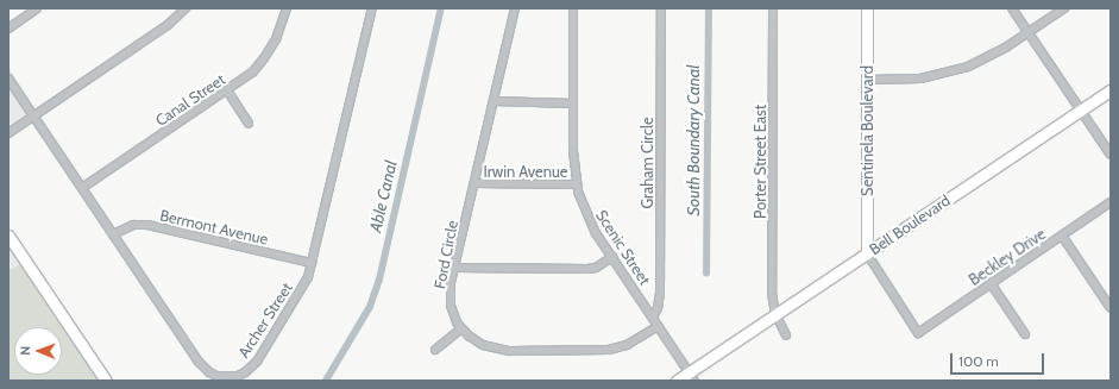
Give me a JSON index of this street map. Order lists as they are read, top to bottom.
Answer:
{
  "streets": {
    "street": [
      "Canal Street",
      "Sentinela Boulevard",
      "Porter Street East",
      "Graham Circle",
      "Irwin Avenue",
      "Bell Boulevard",
      "Bermont Avenue",
      "Scenic Street",
      "Ford Circle",
      "Beckley Drive",
      "Archer Street"
    ]
  },
  "crossings": [
    ["Canal Street", "Archer Street"],
    ["Sentinela Boulevard", "Bell Boulevard"],
    ["Sentinela Boulevard", "Beckley Drive"],
    ["Porter Street East", "Bell Boulevard"],
    ["Graham Circle", "Scenic Street"],
    ["Irwin Avenue", "Scenic Street"],
    ["Irwin Avenue", "Ford Circle"],
    ["Bell Boulevard", "Scenic Street"],
    ["Bell Boulevard", "Beckley Drive"],
    ["Bermont Avenue", "Archer Street"],
    ["Scenic Street", "Ford Circle"]
  ],
  "water": ["South Boundary Canal", "Able Canal"],
  "scale_bar": "100 m",
  "north": "left"
}
